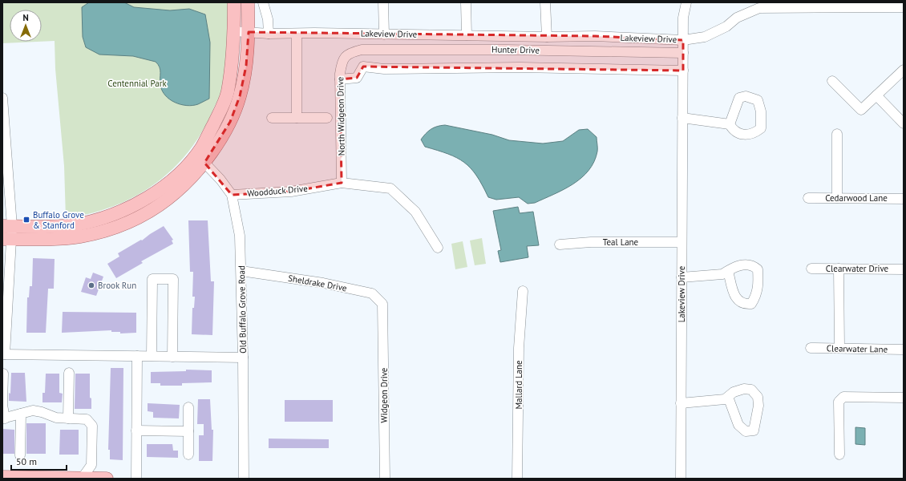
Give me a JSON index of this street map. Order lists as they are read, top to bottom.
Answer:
{
  "streets": {
    "street": [
      "Lakeview Drive",
      "Hunter Drive",
      "North Widgeon Drive",
      "Woodduck Drive",
      "Cedarwood Lane",
      "Teal Lane",
      "Clearwater Drive",
      "Sheldrake Drive",
      "Old Buffalo Grove Road",
      "Clearwater Lane",
      "Mallard Lane",
      "Widgeon Drive"
    ]
  },
  "crossings": [
    ["Lakeview Drive", "Hunter Drive"],
    ["Lakeview Drive", "Teal Lane"],
    ["Hunter Drive", "North Widgeon Drive"],
    ["North Widgeon Drive", "Woodduck Drive"],
    ["Woodduck Drive", "Old Buffalo Grove Road"],
    ["Sheldrake Drive", "Old Buffalo Grove Road"],
    ["Sheldrake Drive", "Widgeon Drive"]
  ],
  "parks": ["Centennial Park"],
  "places": {
    "transit": ["Buffalo Grove & Stanford"],
    "other": ["Brook Run"]
  },
  "scale_bar": "50 m",
  "north": "top"
}
